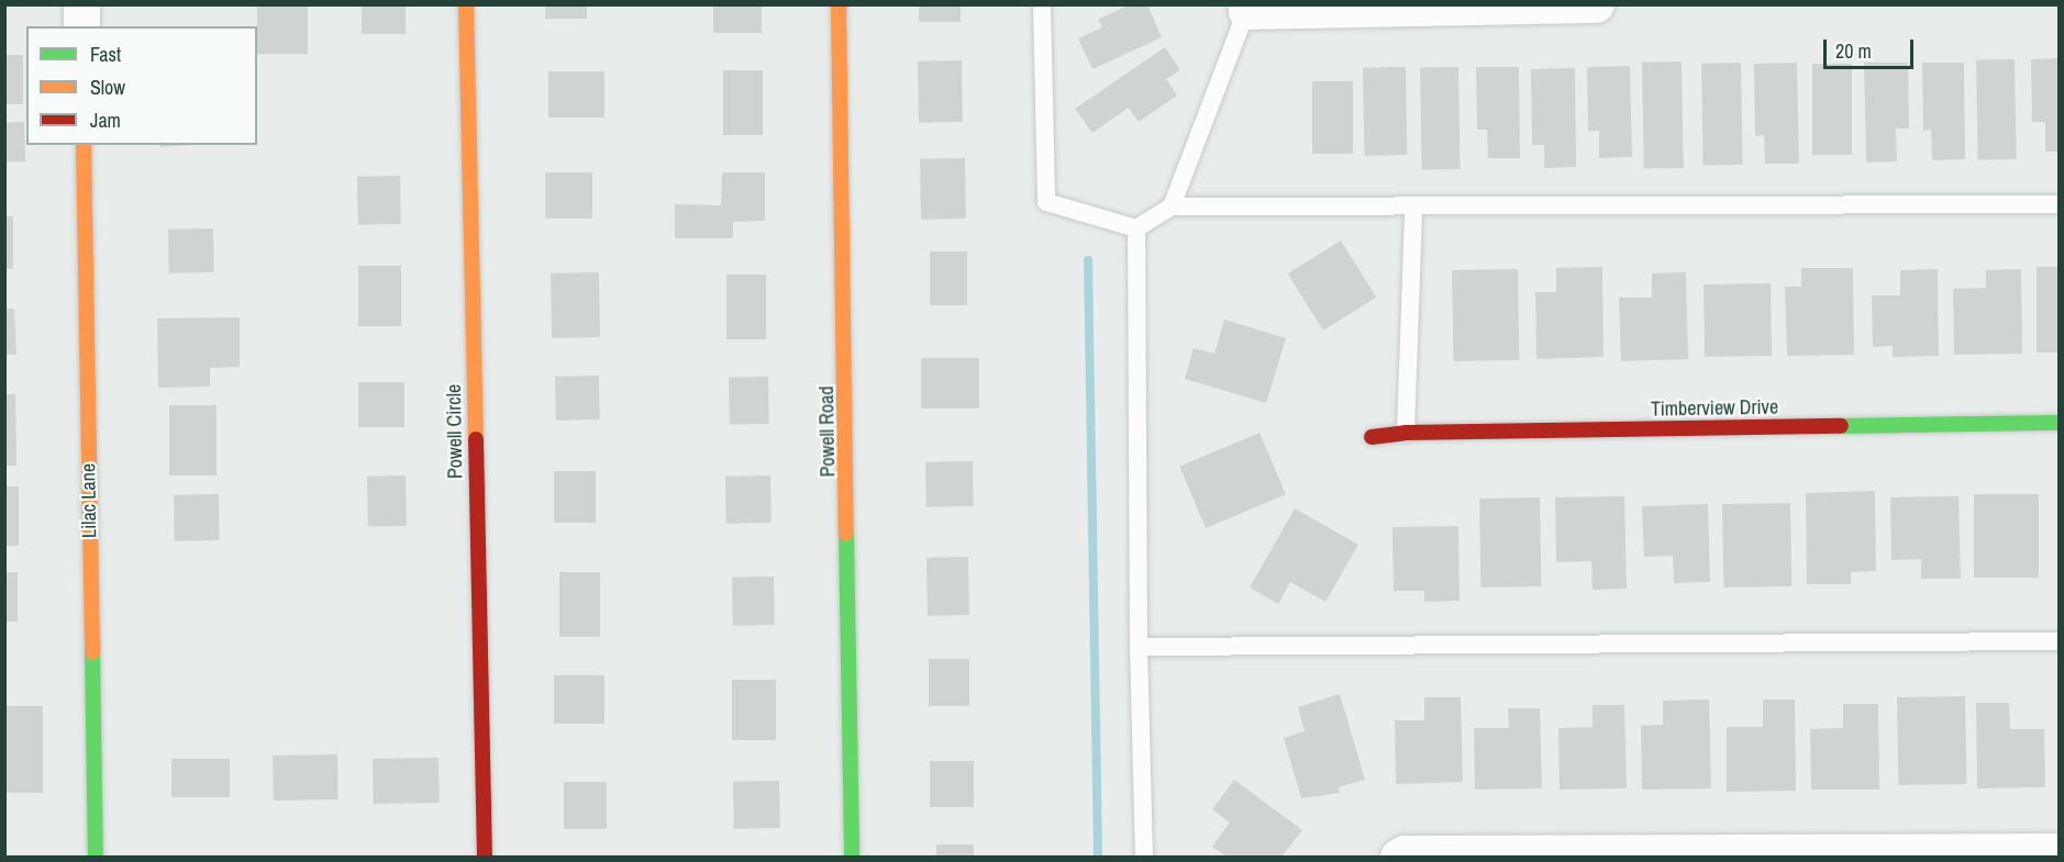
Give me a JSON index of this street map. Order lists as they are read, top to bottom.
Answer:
{
  "streets": {
    "street": [
      "Timberview Drive",
      "Powell Circle",
      "Powell Road",
      "Lilac Lane"
    ]
  },
  "legend": ["Fast", "Slow", "Jam"],
  "scale_bar": "20 m"
}
